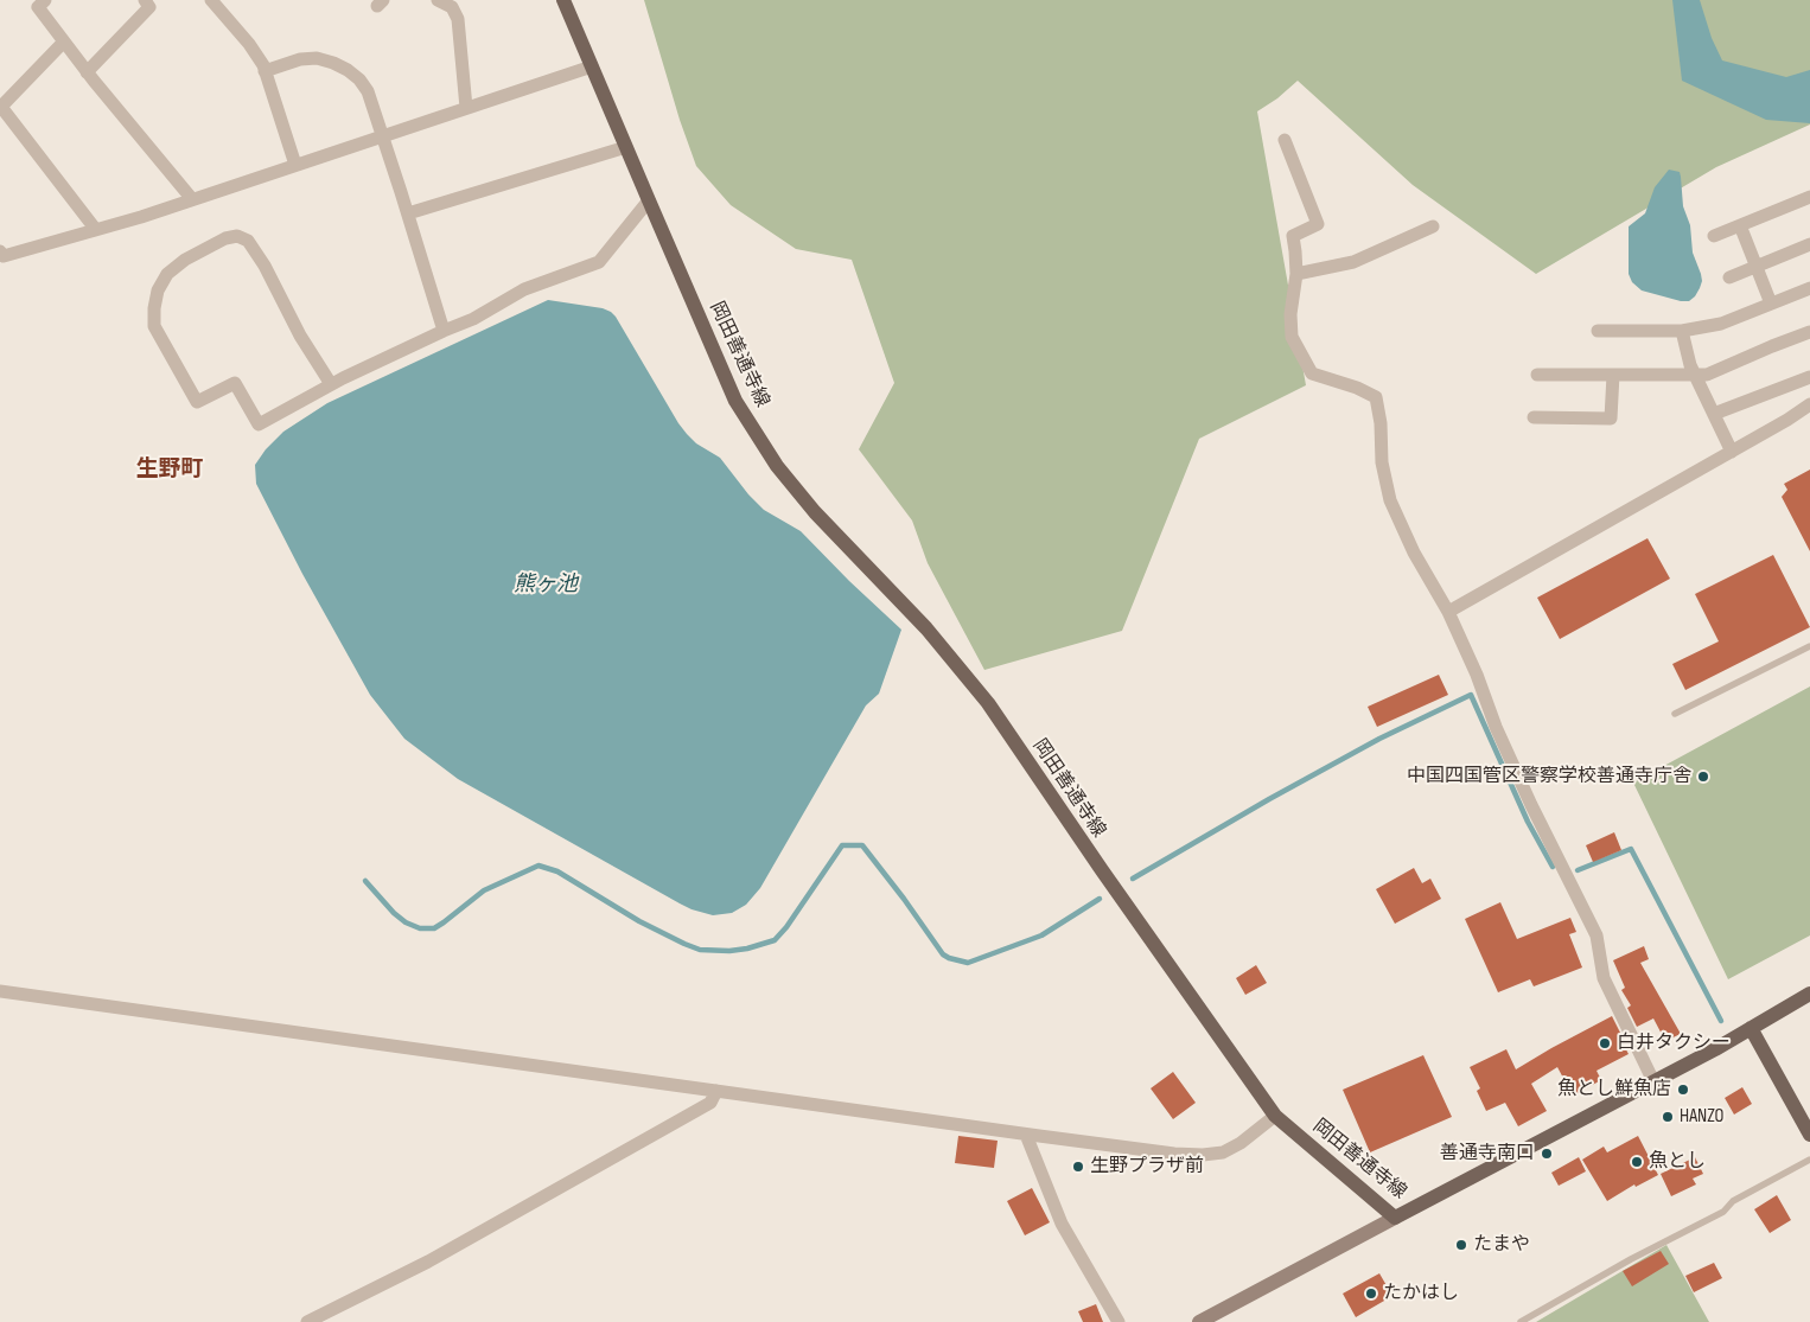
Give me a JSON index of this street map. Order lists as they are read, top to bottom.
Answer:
{
  "streets": {
    "main road": ["岡田善通寺線"]
  },
  "districts": ["生野町"],
  "water": ["熊ヶ池"],
  "places": [
    "中国四国管区警察学校善通寺庁舎",
    "白井タクシー",
    "魚とし鮮魚店",
    "HANZO",
    "善通寺南口",
    "魚とし",
    "生野プラザ前",
    "たまや",
    "たかはし"
  ]
}
